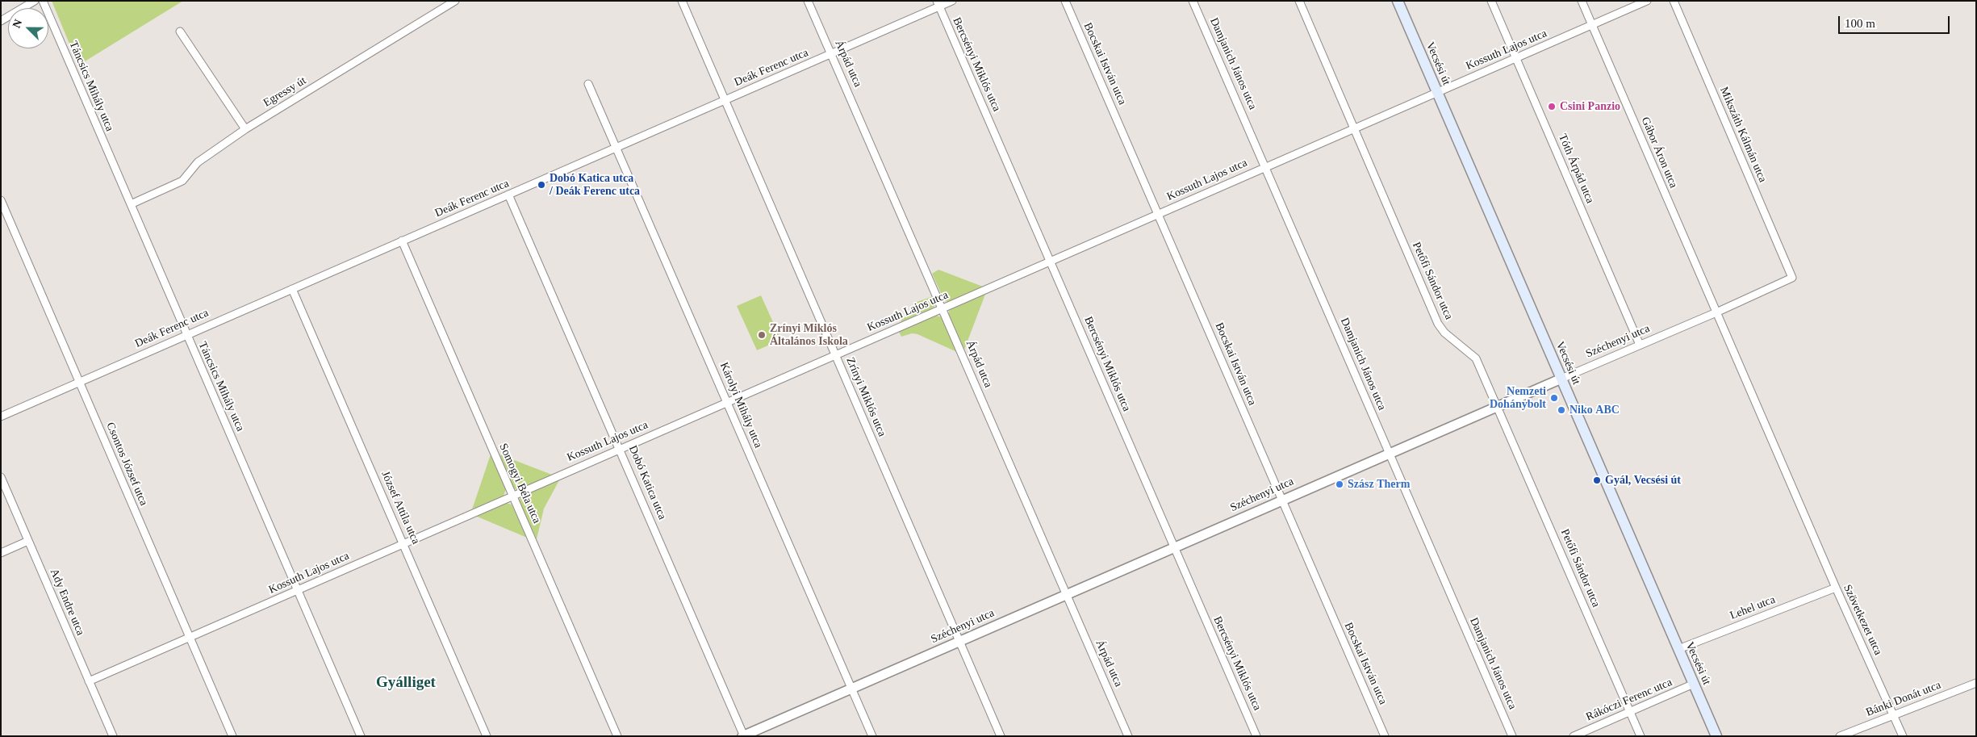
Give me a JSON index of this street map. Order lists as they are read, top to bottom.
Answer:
{
  "streets": {
    "main road": ["Vecsési út"],
    "street": [
      "Kossuth Lajos utca",
      "Árpád utca",
      "Bocskai István utca",
      "Damjanich János utca",
      "Bercsényi Miklós utca",
      "Deák Ferenc utca",
      "Táncsics Mihály utca",
      "Egressy út",
      "Mikszáth Kálmán utca",
      "Gábor Áron utca",
      "Tóth Árpád utca",
      "Petőfi Sándor utca",
      "Széchenyi utca",
      "Zrínyi Miklós utca",
      "Károlyi Mihály utca",
      "Csontos József utca",
      "Dobó Katica utca",
      "Somogyi Béla utca",
      "József Attila utca",
      "Ady Endre utca",
      "Lehel utca",
      "Szövetkezet utca",
      "Bánki Donát utca",
      "Rákóczi Ferenc utca"
    ]
  },
  "crossings": [
    ["Kossuth Lajos utca", "Árpád utca"],
    ["Kossuth Lajos utca", "Bocskai István utca"],
    ["Kossuth Lajos utca", "Damjanich János utca"],
    ["Kossuth Lajos utca", "Vecsési út"],
    ["Kossuth Lajos utca", "Bercsényi Miklós utca"],
    ["Kossuth Lajos utca", "Táncsics Mihály utca"],
    ["Kossuth Lajos utca", "Gábor Áron utca"],
    ["Kossuth Lajos utca", "Tóth Árpád utca"],
    ["Kossuth Lajos utca", "Petőfi Sándor utca"],
    ["Kossuth Lajos utca", "Zrínyi Miklós utca"],
    ["Kossuth Lajos utca", "Károlyi Mihály utca"],
    ["Kossuth Lajos utca", "Csontos József utca"],
    ["Kossuth Lajos utca", "Dobó Katica utca"],
    ["Kossuth Lajos utca", "Somogyi Béla utca"],
    ["Kossuth Lajos utca", "József Attila utca"],
    ["Kossuth Lajos utca", "Ady Endre utca"],
    ["Árpád utca", "Deák Ferenc utca"],
    ["Árpád utca", "Széchenyi utca"],
    ["Bocskai István utca", "Széchenyi utca"],
    ["Damjanich János utca", "Széchenyi utca"],
    ["Vecsési út", "Széchenyi utca"],
    ["Vecsési út", "Lehel utca"],
    ["Vecsési út", "Rákóczi Ferenc utca"],
    ["Bercsényi Miklós utca", "Deák Ferenc utca"],
    ["Bercsényi Miklós utca", "Széchenyi utca"],
    ["Deák Ferenc utca", "Táncsics Mihály utca"],
    ["Deák Ferenc utca", "Zrínyi Miklós utca"],
    ["Deák Ferenc utca", "Károlyi Mihály utca"],
    ["Deák Ferenc utca", "Csontos József utca"],
    ["Deák Ferenc utca", "Dobó Katica utca"],
    ["Deák Ferenc utca", "Somogyi Béla utca"],
    ["Deák Ferenc utca", "József Attila utca"],
    ["Táncsics Mihály utca", "Egressy út"],
    ["Mikszáth Kálmán utca", "Széchenyi utca"],
    ["Gábor Áron utca", "Széchenyi utca"],
    ["Gábor Áron utca", "Szövetkezet utca"],
    ["Tóth Árpád utca", "Széchenyi utca"],
    ["Petőfi Sándor utca", "Széchenyi utca"],
    ["Petőfi Sándor utca", "Rákóczi Ferenc utca"],
    ["Széchenyi utca", "Zrínyi Miklós utca"],
    ["Széchenyi utca", "Károlyi Mihály utca"],
    ["Széchenyi utca", "Dobó Katica utca"],
    ["Lehel utca", "Szövetkezet utca"],
    ["Szövetkezet utca", "Bánki Donát utca"]
  ],
  "districts": ["Gyálliget"],
  "places": [
    "Csini Panzio",
    "Dobó Katica utca / Deák Ferenc utca",
    "Zrínyi Miklós Általános Iskola",
    "Nemzeti Dohánybolt",
    "Niko ABC",
    "Gyál, Vecsési út",
    "Szász Therm"
  ],
  "scale_bar": "100 m",
  "north": "top left"
}
